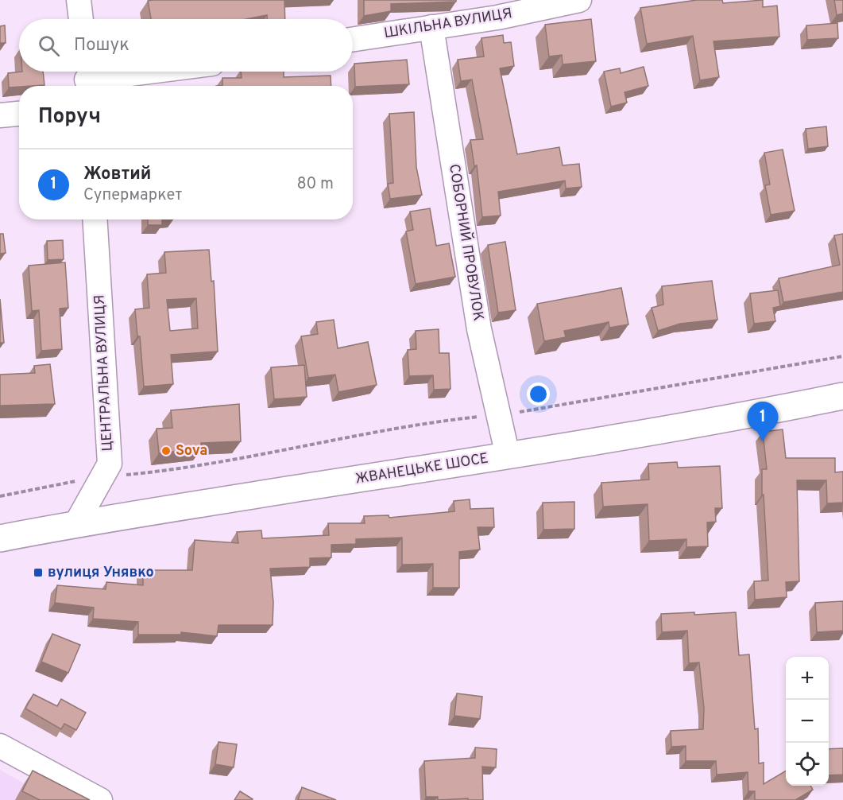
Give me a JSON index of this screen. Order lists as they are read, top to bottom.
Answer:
{
  "streets": {
    "main road": ["ЖВАНЕЦЬКЕ ШОСЕ"],
    "street": ["ШКІЛЬНА ВУЛИЦЯ", "СОБОРНИЙ ПРОВУЛОК", "ЦЕНТРАЛЬНА ВУЛИЦЯ"]
  },
  "crossings": [
    ["ШКІЛЬНА ВУЛИЦЯ", "СОБОРНИЙ ПРОВУЛОК"],
    ["СОБОРНИЙ ПРОВУЛОК", "ЖВАНЕЦЬКЕ ШОСЕ"],
    ["ЦЕНТРАЛЬНА ВУЛИЦЯ", "ЖВАНЕЦЬКЕ ШОСЕ"]
  ],
  "places": {
    "other": ["Sova"],
    "transit": ["вулиця Унявко"]
  },
  "page": {
    "search": "Пошук",
    "heading": "Поруч",
    "list": [
      {
        "mark": "1",
        "name": "Жовтий",
        "note": "Супермаркет",
        "value": "80 m"
      }
    ],
    "pins": "1",
    "map_buttons": ["+", "−"]
  }
}
